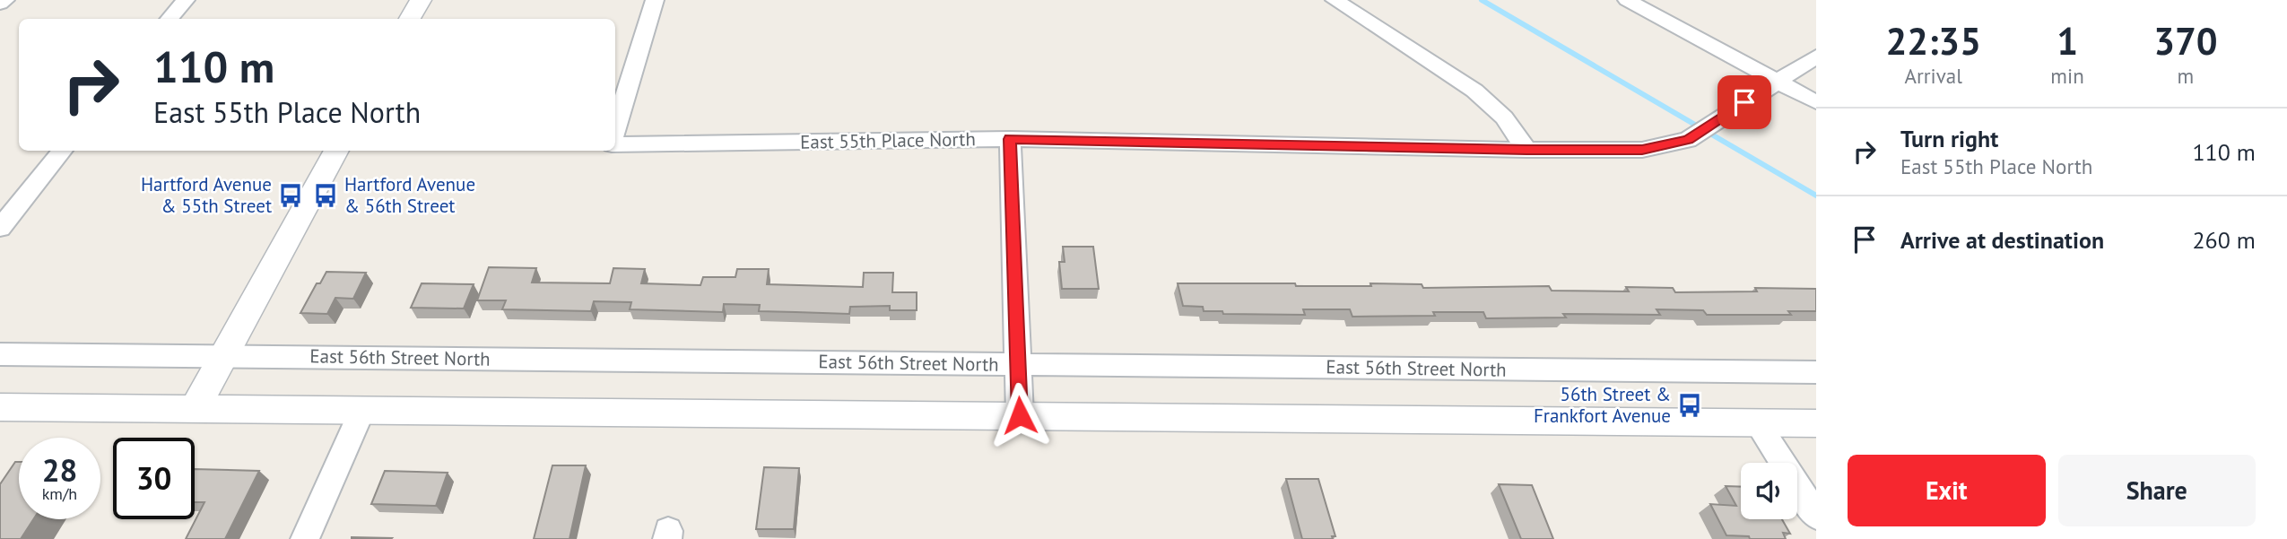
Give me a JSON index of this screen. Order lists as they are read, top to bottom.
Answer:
{
  "streets": {
    "street": ["East 55th Place North", "East 56th Street North"]
  },
  "places": {
    "bus stop": ["Hartford Avenue & 55th Street", "Hartford Avenue & 56th Street", "56th Street & Frankfort Avenue"]
  },
  "page": {
    "eta": [
      "22:35",
      "Arrival",
      "1",
      "min",
      "370",
      "m"
    ],
    "turn": ["110 m", "East 55th Place North"],
    "list": [
      {
        "name": "Turn right",
        "note": "East 55th Place North",
        "value": "110 m"
      },
      {
        "name": "Arrive at destination",
        "value": "260 m"
      }
    ],
    "speed": "28 km/h",
    "limit": "30",
    "buttons": ["Exit", "Share"]
  }
}
